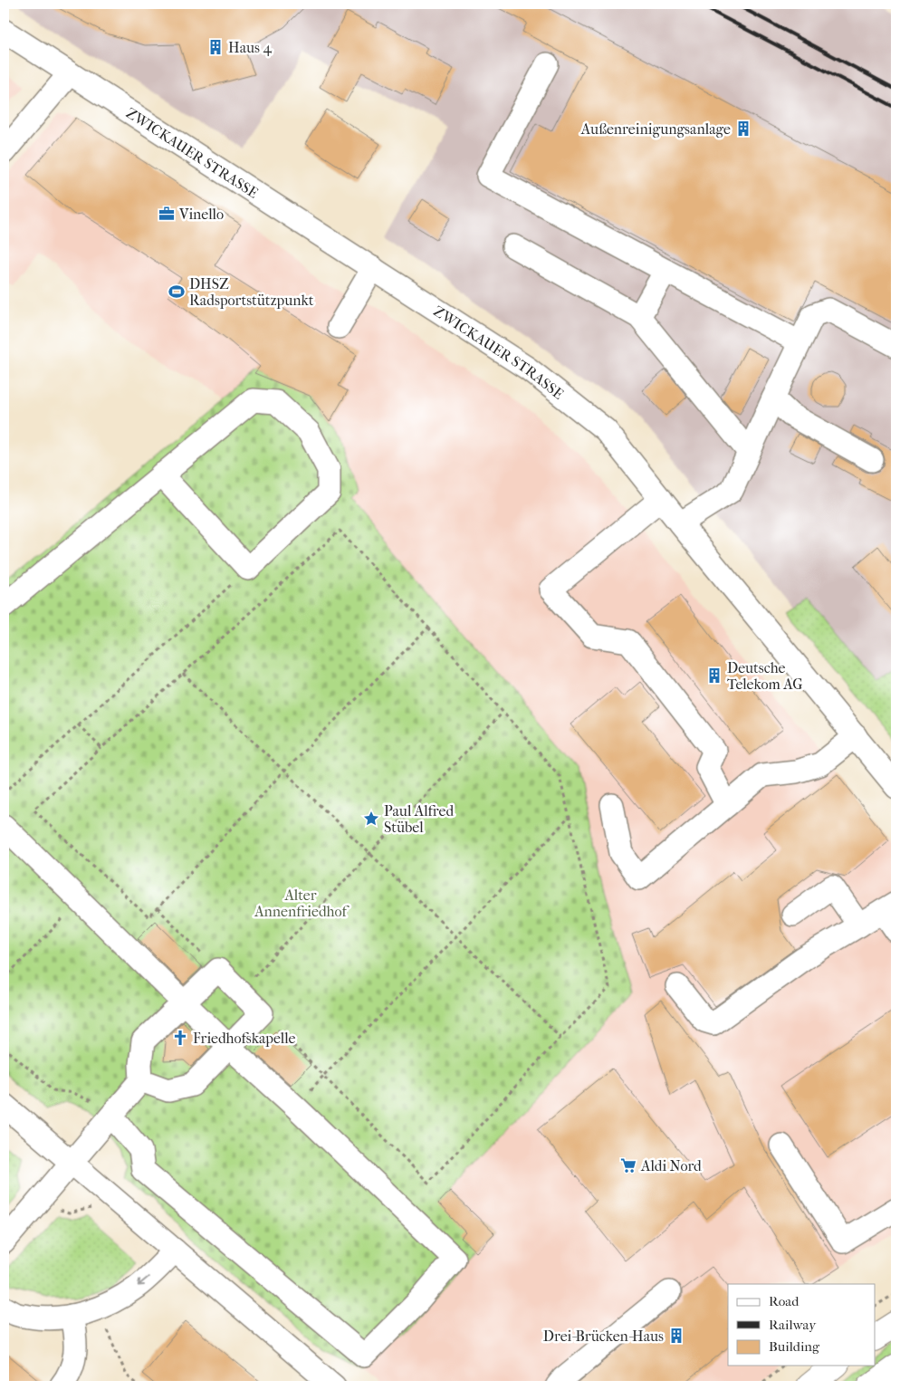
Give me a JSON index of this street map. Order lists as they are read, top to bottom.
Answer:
{
  "streets": {
    "street": ["ZWICKAUER STRASSE"]
  },
  "parks": ["Alter Annenfriedhof"],
  "places": {
    "building": [
      "Haus 4",
      "Außenreinigungsanlage",
      "Deutsche Telekom AG",
      "Drei-Brücken-Haus"
    ],
    "office": ["Vinello"],
    "sports": ["DHSZ Radsportstützpunkt"],
    "place": ["Paul Alfred Stübel"],
    "church": ["Friedhofskapelle"],
    "supermarket": ["Aldi Nord"]
  },
  "legend": ["Road", "Railway", "Building"]
}
